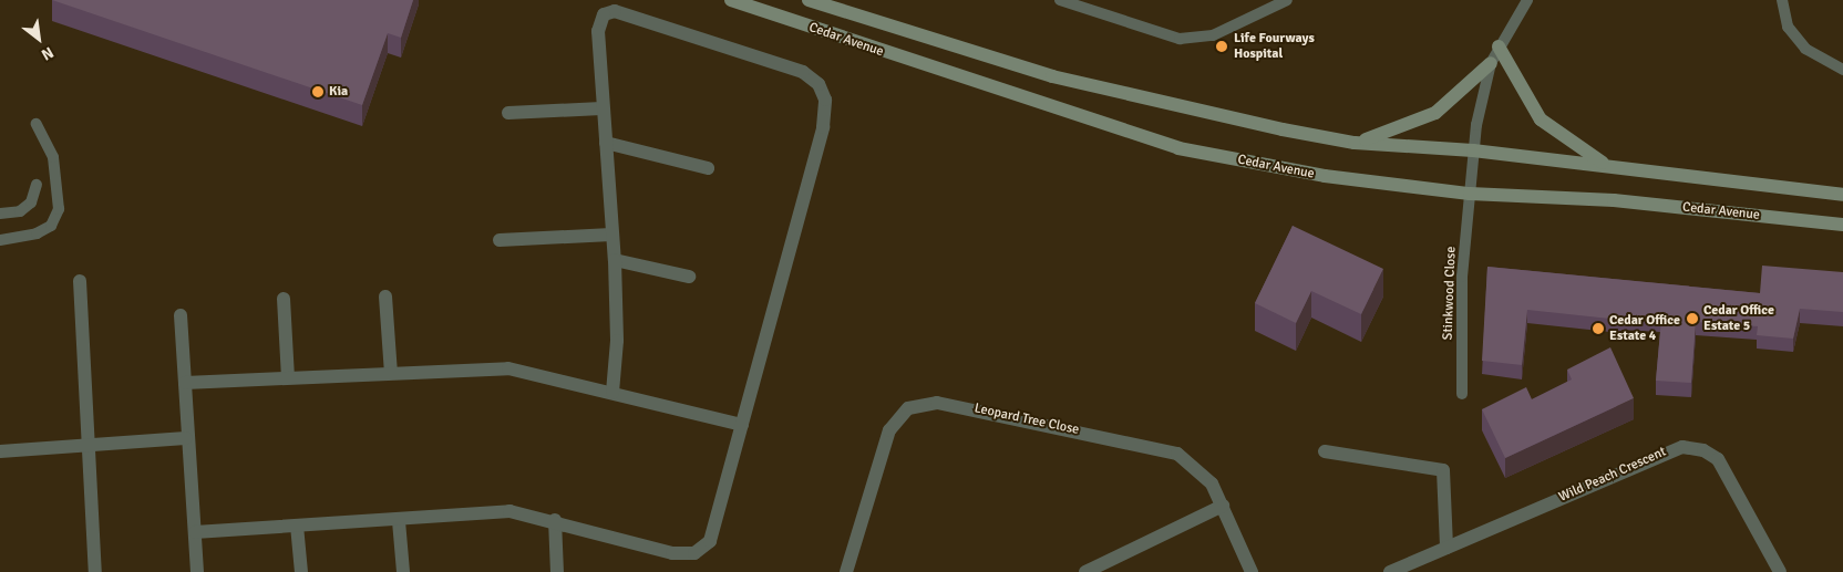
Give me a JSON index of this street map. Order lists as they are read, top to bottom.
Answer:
{
  "streets": {
    "main road": ["Cedar Avenue"],
    "street": ["Leopard Tree Close", "Wild Peach Crescent"],
    "lane": ["Stinkwood Close"]
  },
  "crossings": [
    ["Cedar Avenue", "Stinkwood Close"]
  ],
  "places": [
    "Life Fourways Hospital",
    "Kia",
    "Cedar Office Estate 5",
    "Cedar Office Estate 4"
  ],
  "north": "bottom right"
}
